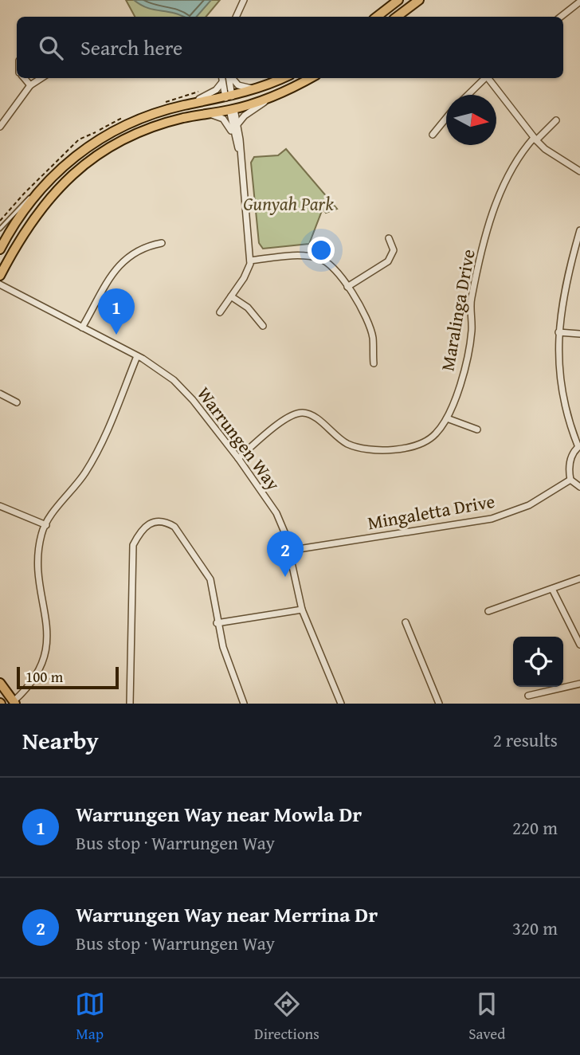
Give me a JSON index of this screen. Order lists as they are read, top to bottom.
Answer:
{
  "streets": {
    "street": ["Maralinga Drive", "Warrungen Way", "Mingaletta Drive"]
  },
  "crossings": [
    ["Maralinga Drive", "Warrungen Way"],
    ["Warrungen Way", "Mingaletta Drive"]
  ],
  "parks": ["Gunyah Park"],
  "scale_bar": "100 m",
  "north": "right",
  "page": {
    "search": "Search here",
    "pins": ["1", "2"],
    "scale": "100 m",
    "heading": ["Nearby", "2 results"],
    "list": [
      {
        "mark": "1",
        "name": "Warrungen Way near Mowla Dr",
        "note": "Bus stop · Warrungen Way",
        "value": "220 m"
      },
      {
        "mark": "2",
        "name": "Warrungen Way near Merrina Dr",
        "note": "Bus stop · Warrungen Way",
        "value": "320 m"
      }
    ],
    "nav": ["Map", "Directions", "Saved"]
  }
}
